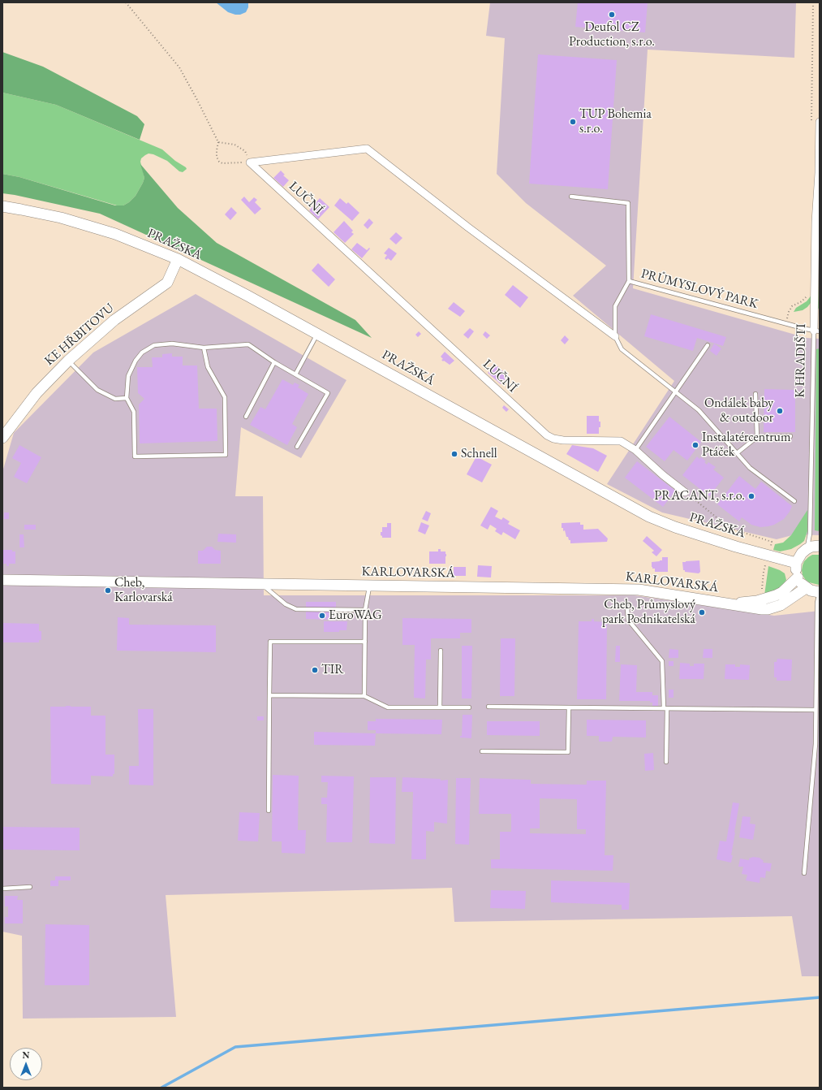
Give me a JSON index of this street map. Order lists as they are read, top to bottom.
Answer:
{
  "streets": {
    "main road": ["PRAŽSKÁ", "KE HŘBITOVU", "KARLOVARSKÁ"],
    "street": ["LUČNÍ", "K HRADIŠTI"],
    "lane": ["PRŮMYSLOVÝ PARK"]
  },
  "crossings": [
    ["PRAŽSKÁ", "KE HŘBITOVU"],
    ["PRŮMYSLOVÝ PARK", "K HRADIŠTI"]
  ],
  "places": [
    "Deufol CZ Production, s.r.o.",
    "TUP Bohemia s.r.o.",
    "Ondálek baby & outdoor",
    "Instalatércentrum Ptáček",
    "Schnell",
    "PRACANT, s.r.o.",
    "Cheb, Karlovarská",
    "Cheb, Průmyslový park Podnikatelská",
    "EuroWAG",
    "TIR"
  ],
  "north": "top"
}
